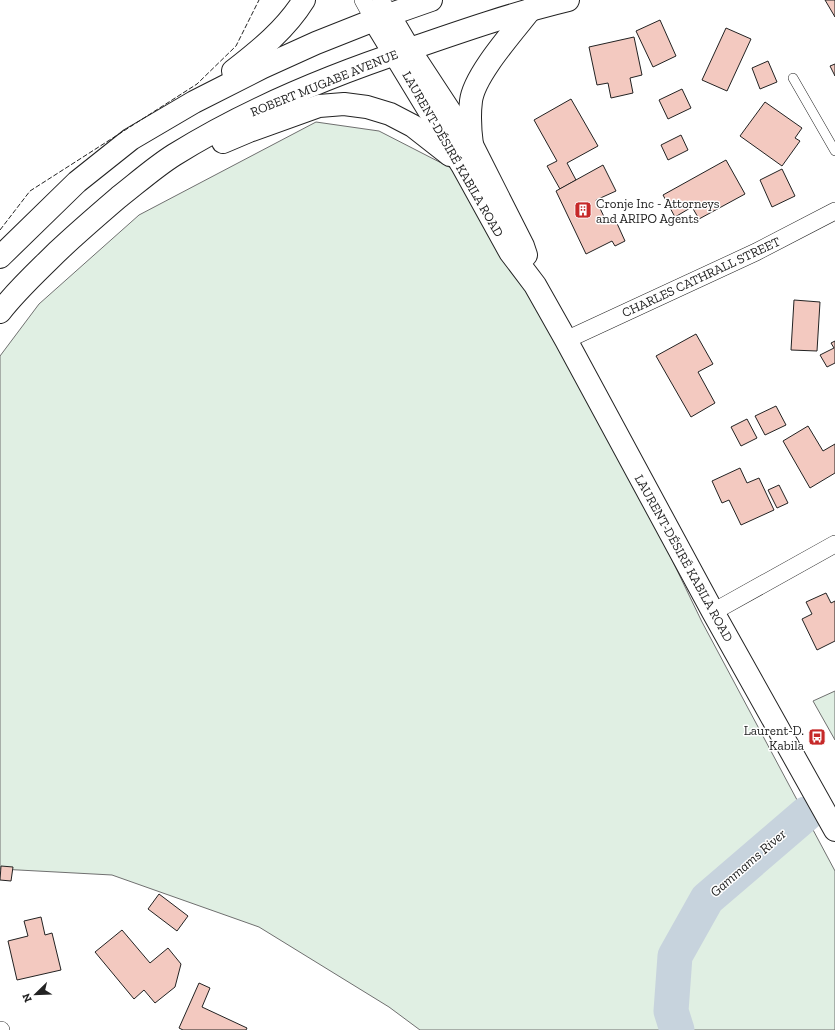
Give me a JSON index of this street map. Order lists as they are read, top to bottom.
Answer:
{
  "streets": {
    "main road": ["ROBERT MUGABE AVENUE", "LAURENT-DÉSIRÉ KABILA ROAD"],
    "street": ["CHARLES CATHRALL STREET"]
  },
  "crossings": [
    ["ROBERT MUGABE AVENUE", "LAURENT-DÉSIRÉ KABILA ROAD"],
    ["LAURENT-DÉSIRÉ KABILA ROAD", "CHARLES CATHRALL STREET"]
  ],
  "water": ["Gammams River"],
  "places": {
    "building": ["Cronje Inc - Attorneys and ARIPO Agents"],
    "bus stop": ["Laurent-D. Kabila"]
  },
  "north": "bottom left"
}
